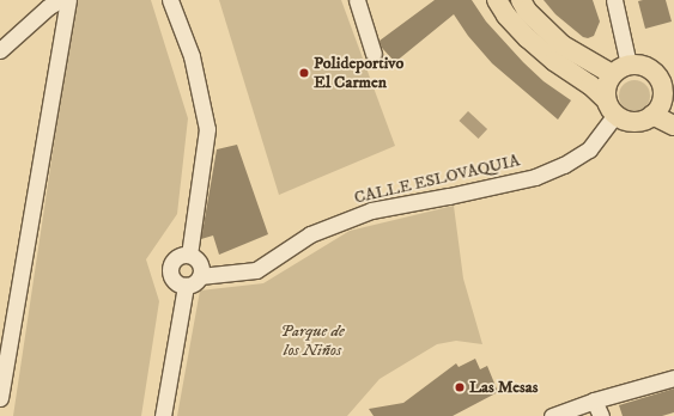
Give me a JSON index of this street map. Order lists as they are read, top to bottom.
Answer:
{
  "streets": {
    "street": ["CALLE ESLOVAQUIA"]
  },
  "parks": ["Parque de los Niños"],
  "places": ["Polideportivo El Carmen", "Las Mesas"]
}
